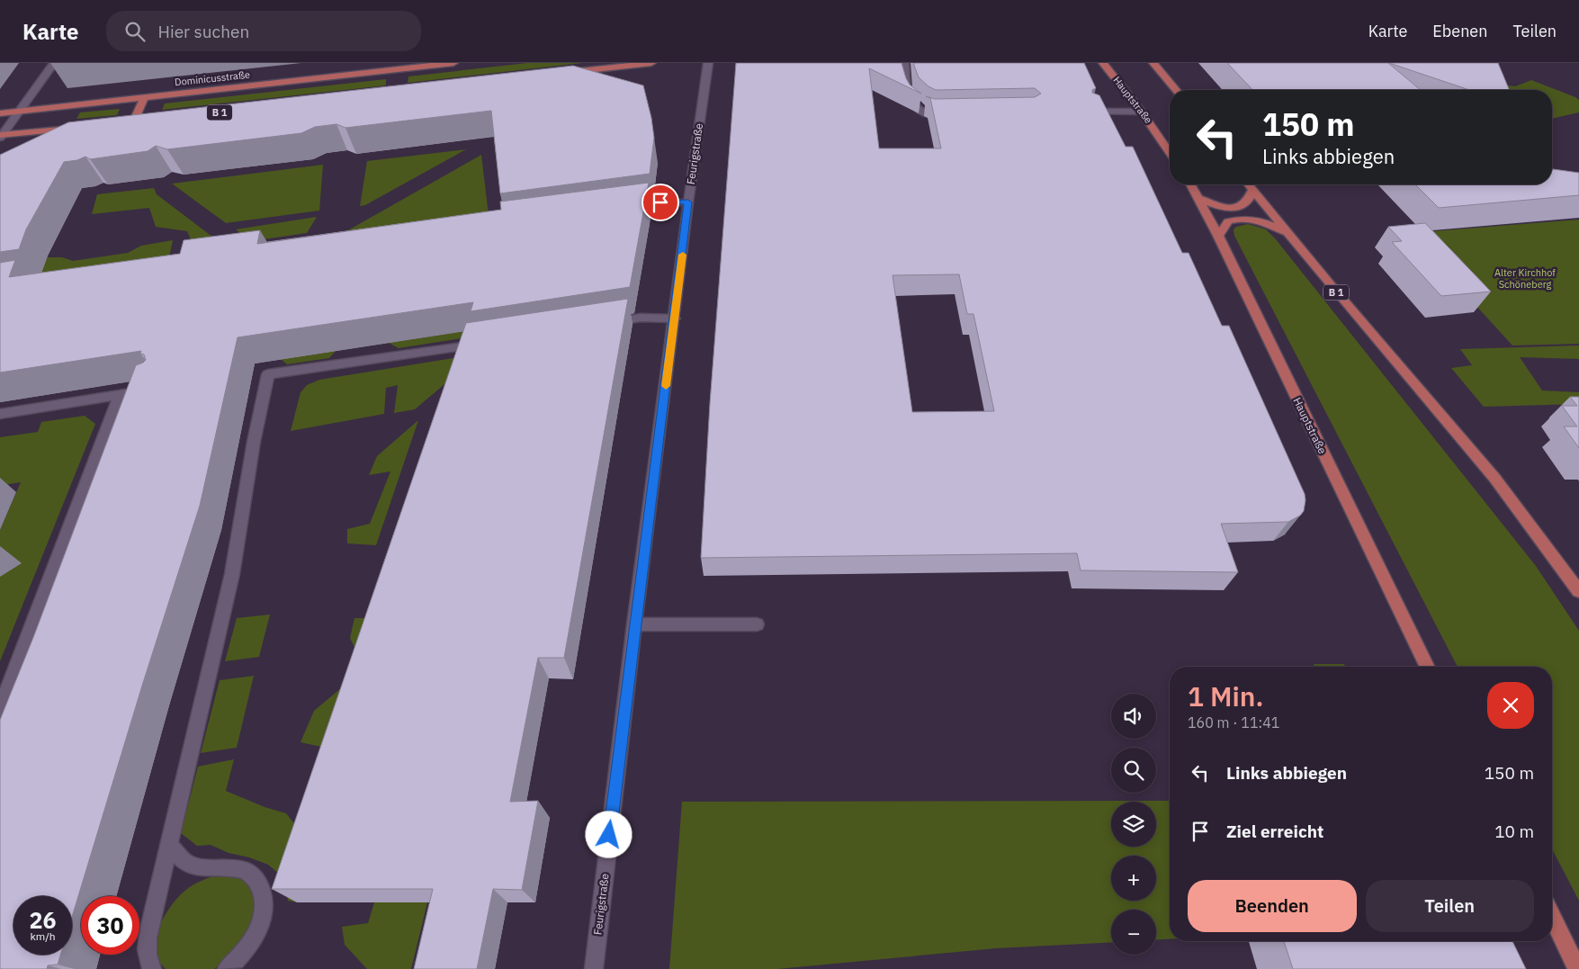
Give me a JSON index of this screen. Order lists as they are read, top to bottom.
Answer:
{
  "streets": {
    "main road": ["Dominicusstraße", "Hauptstraße", "B 1"],
    "street": ["Feurigstraße"]
  },
  "parks": ["Alter Kirchhof Schöneberg"],
  "page": {
    "header": "Karte",
    "search": "Hier suchen",
    "nav": ["Karte", "Ebenen", "Teilen"],
    "turn": ["150 m", "Links abbiegen"],
    "heading": ["1 Min.", "160 m · 11:41"],
    "map_buttons": ["+", "−"],
    "list": [
      {
        "name": "Links abbiegen",
        "value": "150 m"
      },
      {
        "name": "Ziel erreicht",
        "value": "10 m"
      }
    ],
    "buttons": ["Beenden", "Teilen"],
    "speed": "26 km/h",
    "limit": "30"
  }
}
